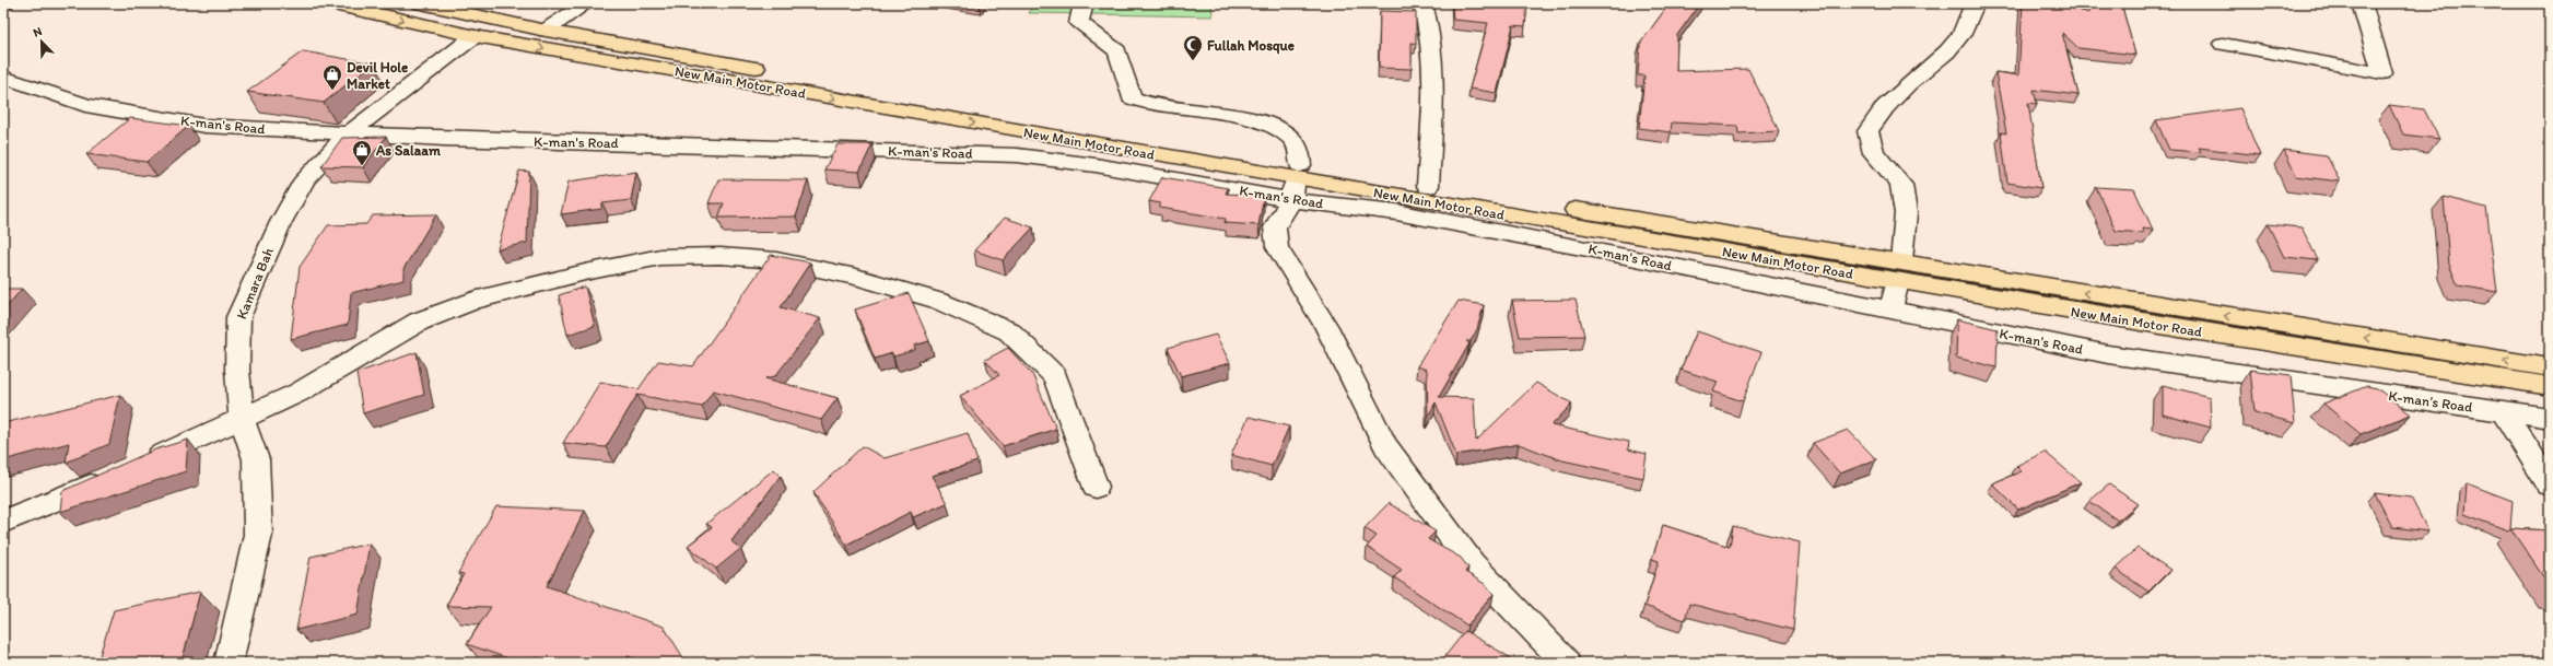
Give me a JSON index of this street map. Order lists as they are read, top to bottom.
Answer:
{
  "streets": {
    "highway": ["New Main Motor Road"],
    "street": ["K-man's Road", "Kamara Bah"]
  },
  "crossings": [
    ["New Main Motor Road", "K-man's Road"],
    ["New Main Motor Road", "Kamara Bah"],
    ["K-man's Road", "Kamara Bah"]
  ],
  "places": {
    "mosque": ["Fullah Mosque"],
    "shop": ["Devil Hole Market", "As Salaam"]
  },
  "north": "top left"
}
